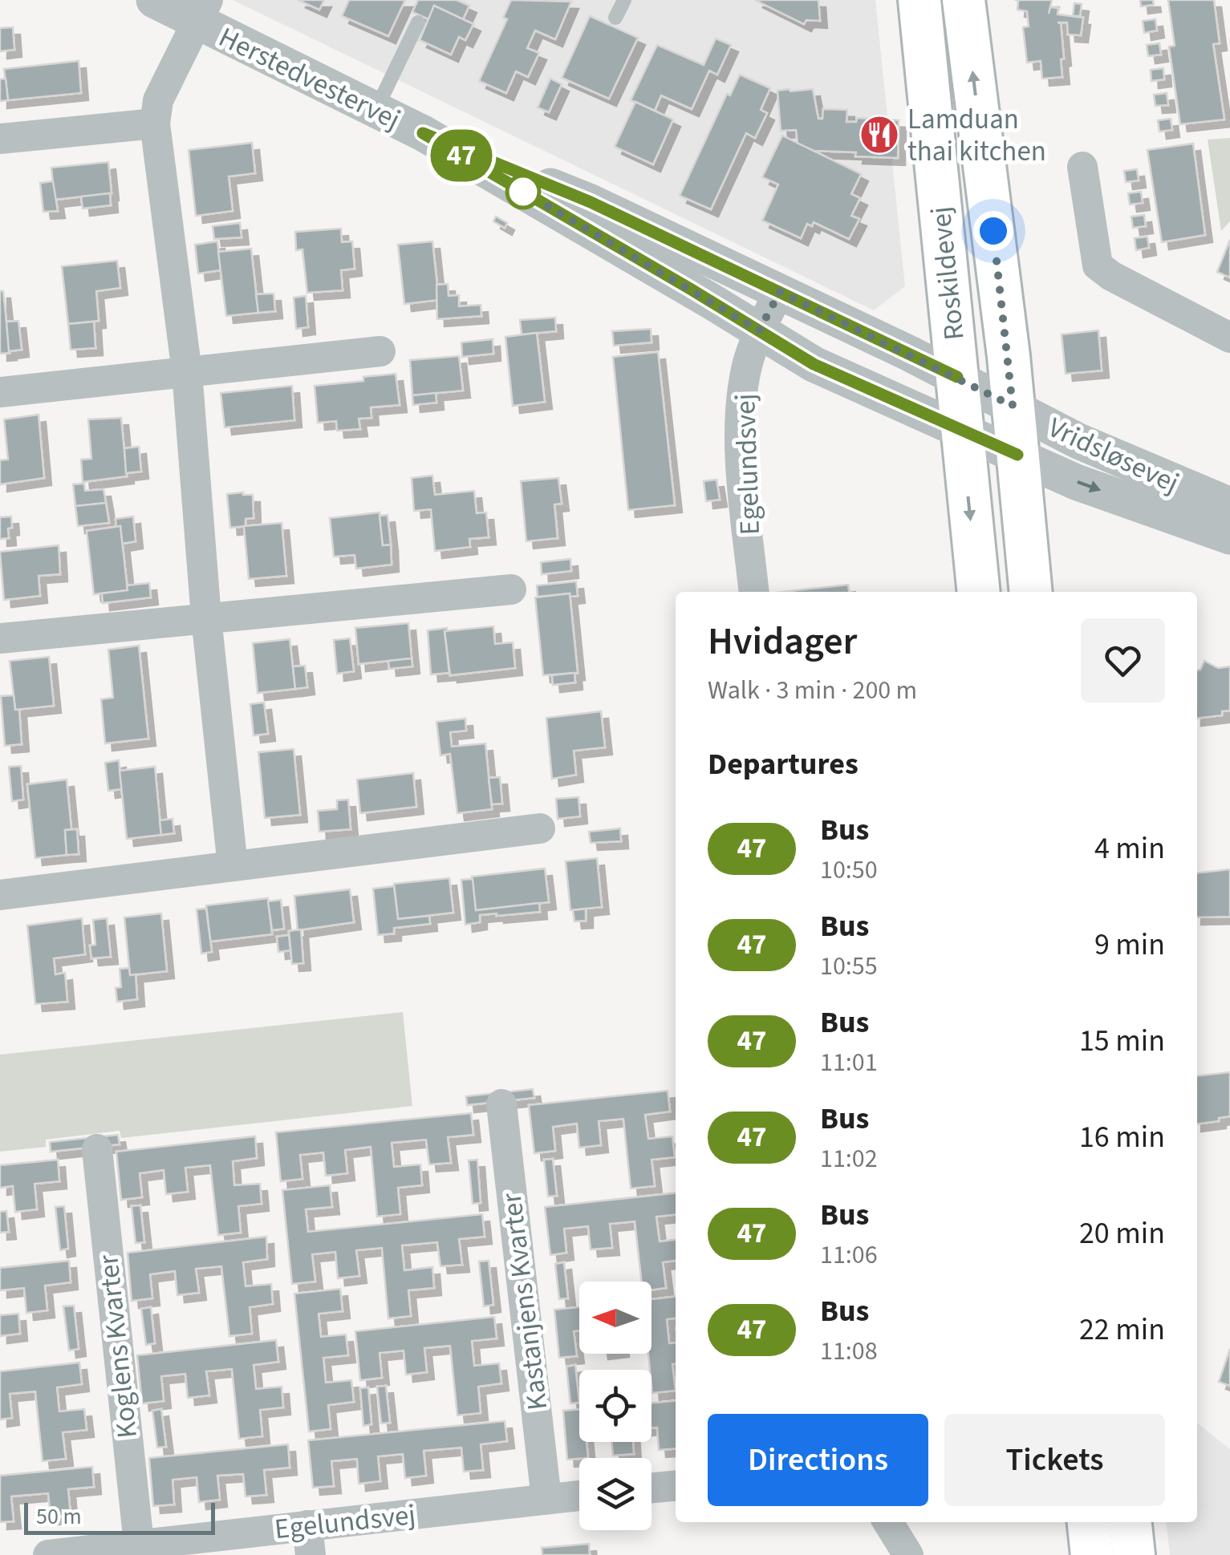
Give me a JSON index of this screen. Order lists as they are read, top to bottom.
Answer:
{
  "streets": {
    "main road": ["Roskildevej"],
    "street": [
      "Herstedvestervej",
      "Vridsløsevej",
      "Egelundsvej",
      "Kastanjens Kvarter",
      "Koglens Kvarter"
    ]
  },
  "crossings": [
    ["Herstedvestervej", "Roskildevej"],
    ["Herstedvestervej", "Vridsløsevej"],
    ["Herstedvestervej", "Egelundsvej"],
    ["Roskildevej", "Vridsløsevej"],
    ["Egelundsvej", "Kastanjens Kvarter"],
    ["Egelundsvej", "Koglens Kvarter"]
  ],
  "places": {
    "restaurant": ["Lamduan thai kitchen"]
  },
  "lines": ["bus line 47"],
  "scale_bar": "50 m",
  "north": "left",
  "page": {
    "on_map": "47",
    "heading": [
      ["Hvidager", "Walk · 3 min · 200 m"],
      "Departures"
    ],
    "list": [
      {
        "mark": "47",
        "name": "Bus",
        "note": "10:50",
        "value": "4 min"
      },
      {
        "mark": "47",
        "name": "Bus",
        "note": "10:55",
        "value": "9 min"
      },
      {
        "mark": "47",
        "name": "Bus",
        "note": "11:01",
        "value": "15 min"
      },
      {
        "mark": "47",
        "name": "Bus",
        "note": "11:02",
        "value": "16 min"
      },
      {
        "mark": "47",
        "name": "Bus",
        "note": "11:06",
        "value": "20 min"
      },
      {
        "mark": "47",
        "name": "Bus",
        "note": "11:08",
        "value": "22 min"
      }
    ],
    "buttons": ["Directions", "Tickets"],
    "scale": "50 m"
  }
}
